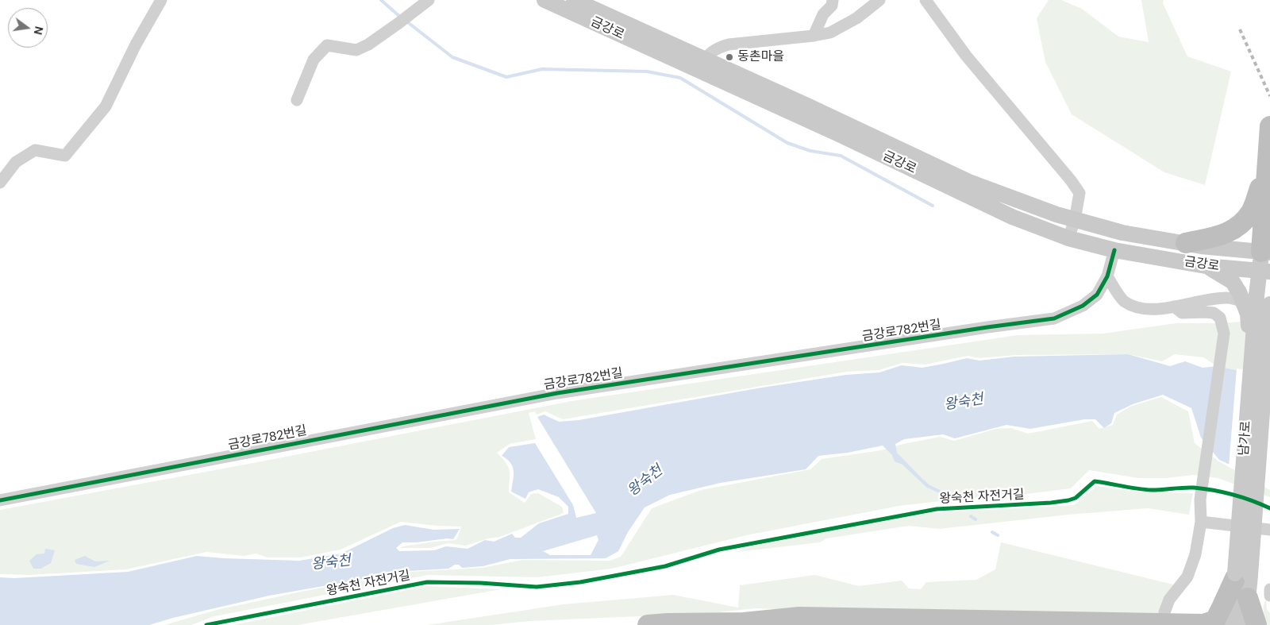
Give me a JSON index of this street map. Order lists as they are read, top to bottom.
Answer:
{
  "streets": {
    "street": ["금강로", "금강로782번길", "남가로"],
    "cycle path": ["왕숙천 자전거길"]
  },
  "crossings": [
    ["금강로", "금강로782번길"],
    ["금강로", "남가로"]
  ],
  "water": ["왕숙천"],
  "places": ["동촌마을"],
  "north": "right"
}
